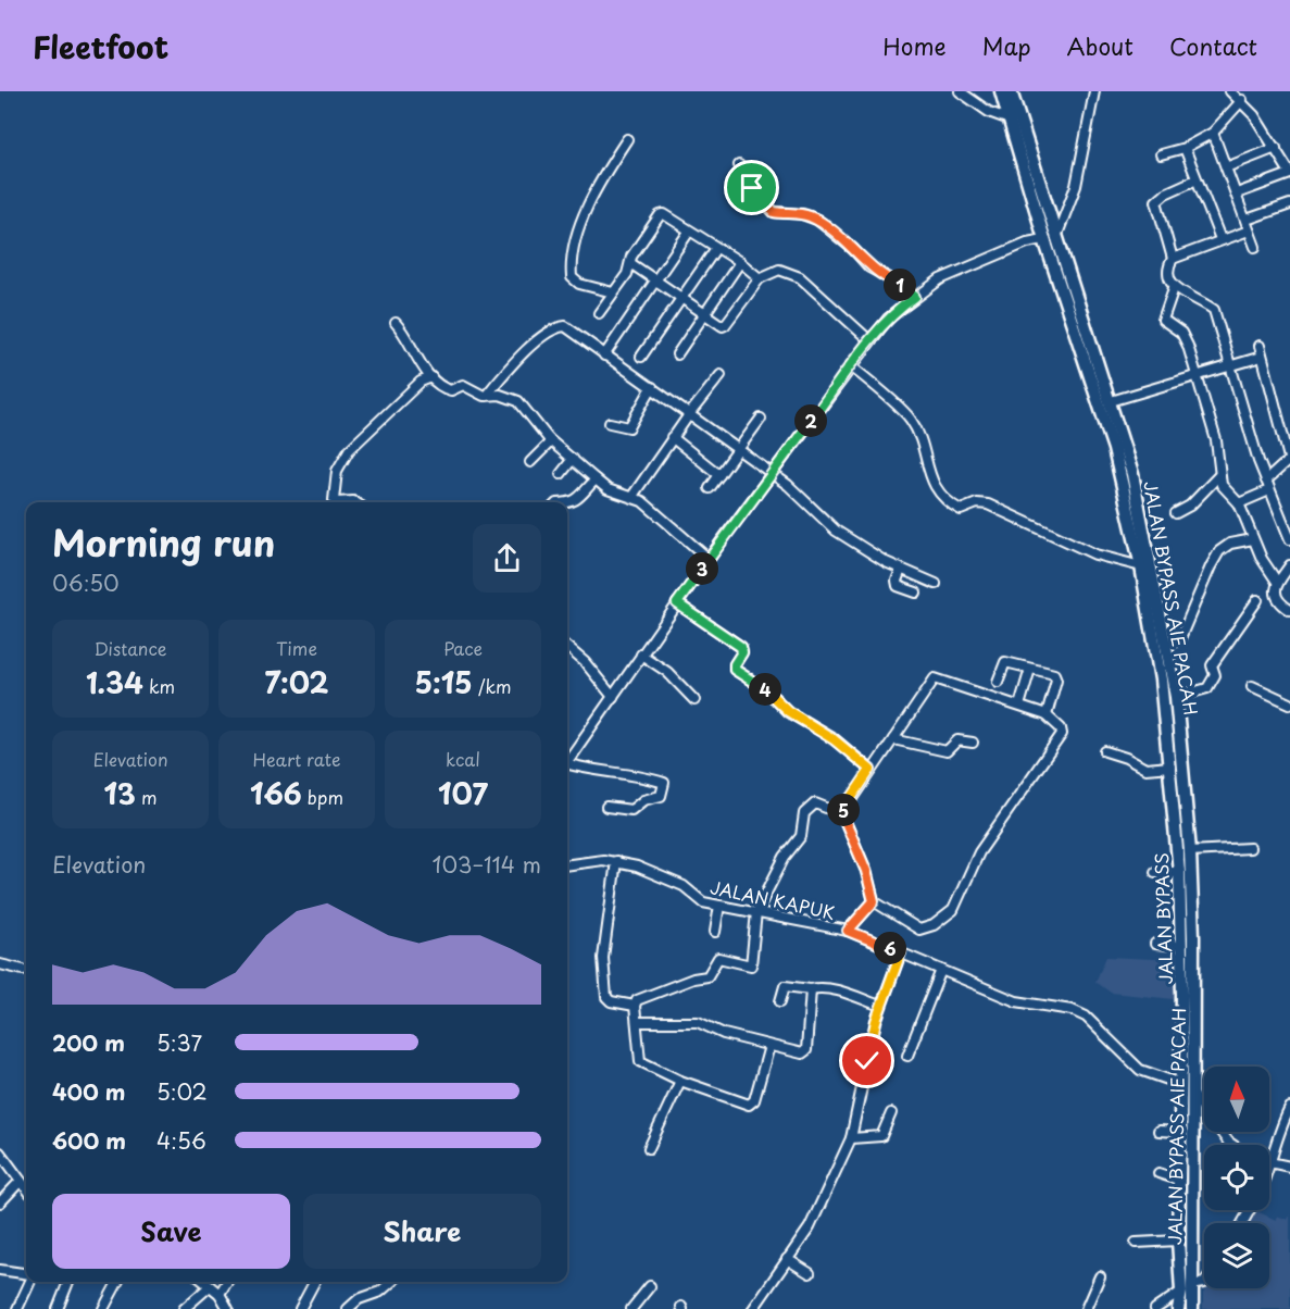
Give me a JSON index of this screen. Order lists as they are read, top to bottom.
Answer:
{
  "streets": {
    "highway": ["JALAN BYPASS AIE PACAH", "JALAN BYPASS"],
    "street": ["JALAN KAPUK"]
  },
  "crossings": [
    ["JALAN BYPASS AIE PACAH", "JALAN BYPASS"],
    ["JALAN KAPUK", "JALAN BYPASS"]
  ],
  "north": "top",
  "page": {
    "header": "Fleetfoot",
    "nav": [
      "Home",
      "Map",
      "About",
      "Contact"
    ],
    "pins": [
      "1",
      "2",
      "3",
      "4",
      "5",
      "6"
    ],
    "heading": ["Morning run", "06:50"],
    "stats": [
      ["Distance", "1.34 km"],
      ["Time", "7:02"],
      ["Pace", "5:15 /km"],
      ["Elevation", "13 m"],
      ["Heart rate", "166 bpm"],
      ["kcal", "107"]
    ],
    "chart": ["Elevation", "103–114 m"],
    "list": [
      {
        "name": "200 m",
        "note": "5:37"
      },
      {
        "name": "400 m",
        "note": "5:02"
      },
      {
        "name": "600 m",
        "note": "4:56"
      }
    ],
    "buttons": ["Save", "Share"]
  }
}
